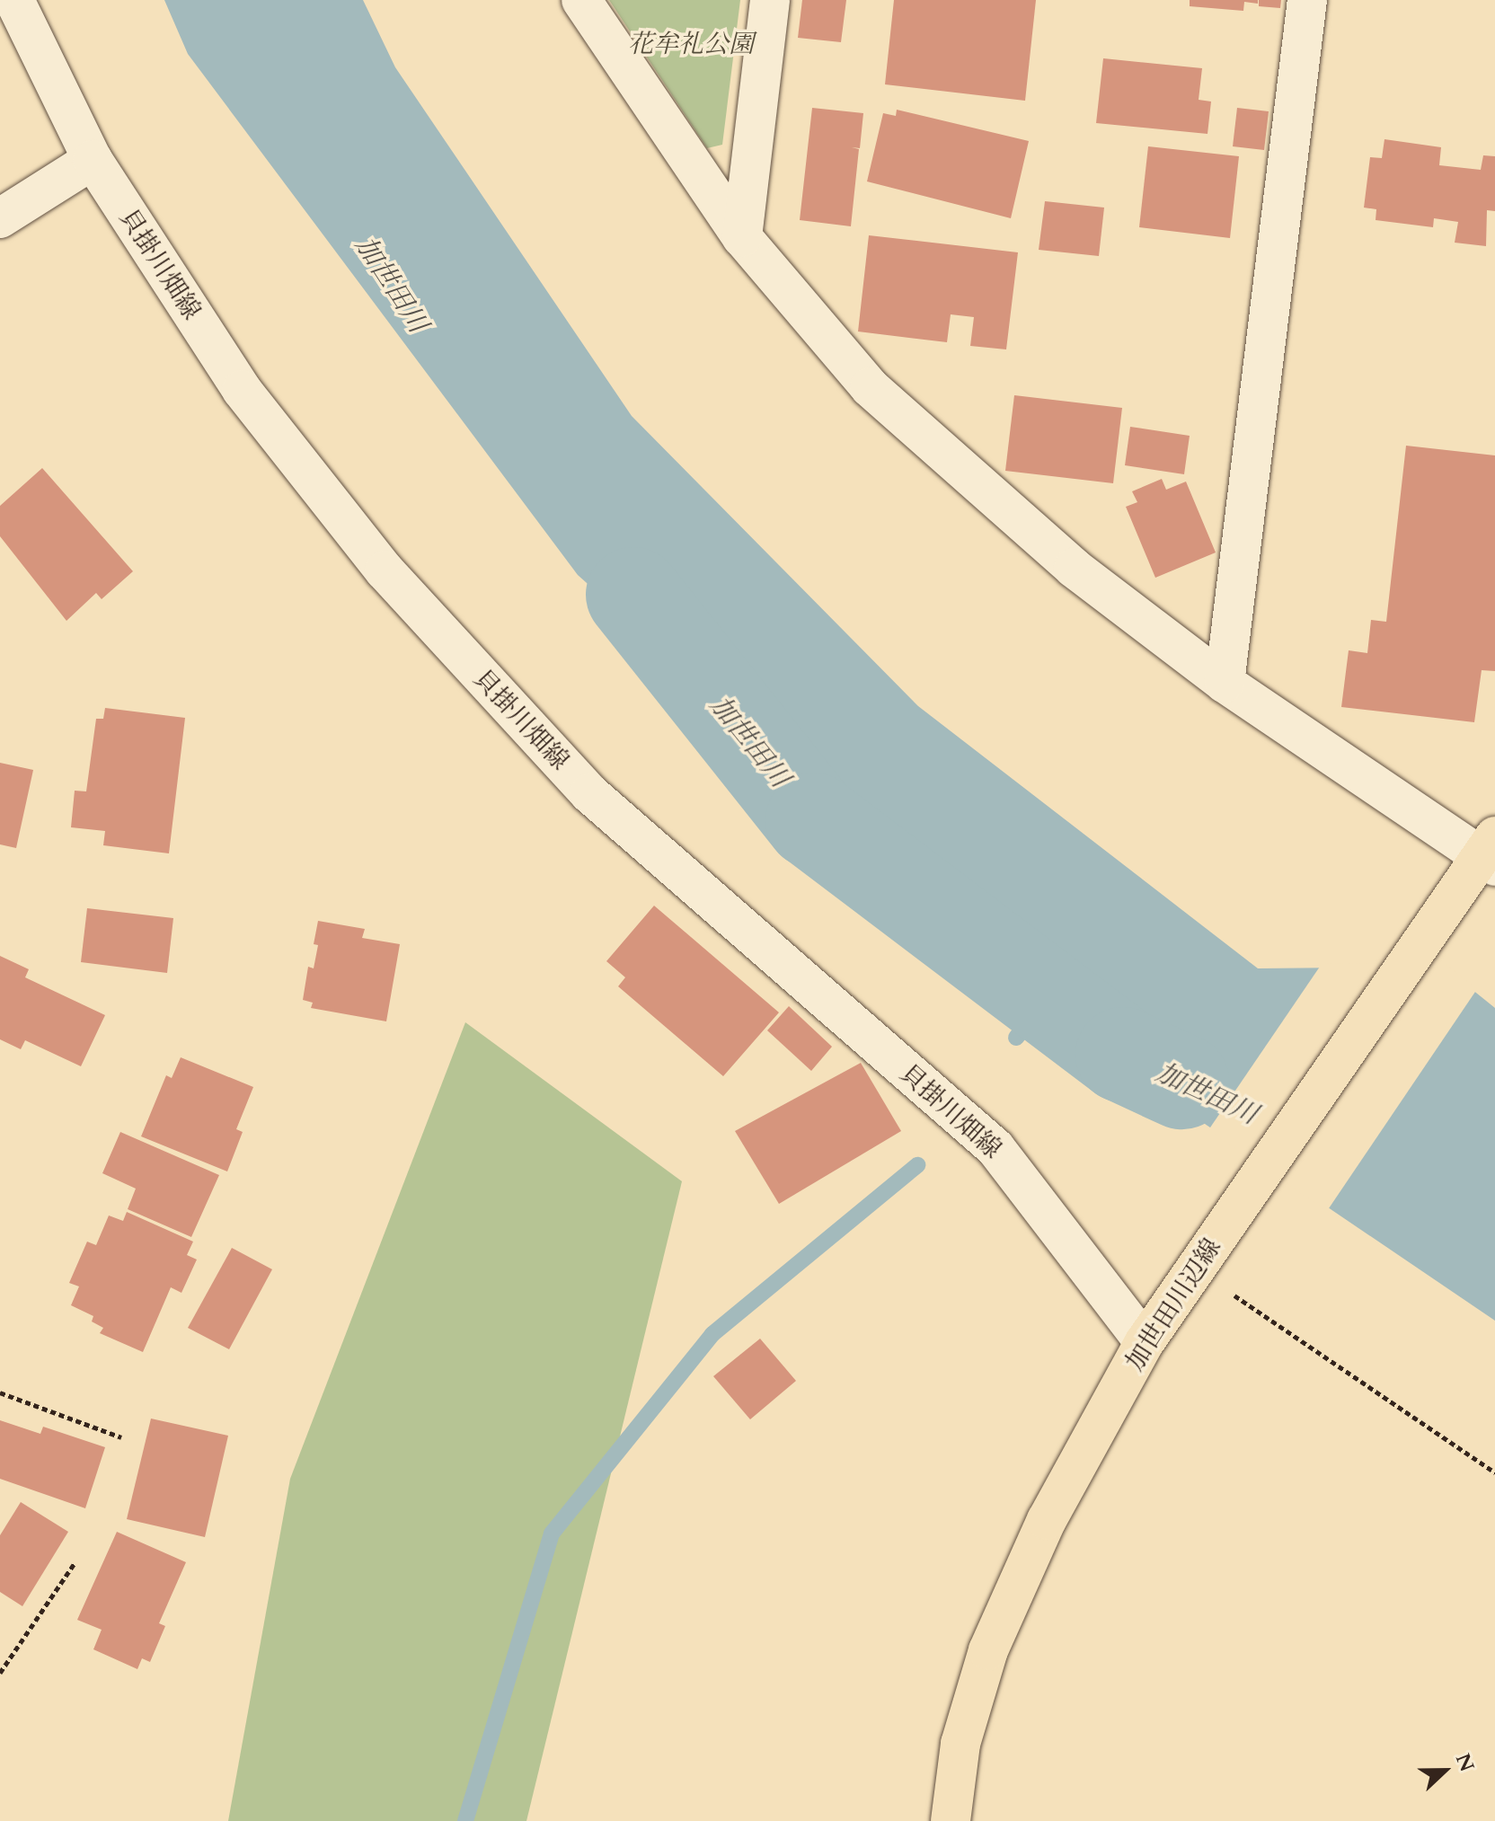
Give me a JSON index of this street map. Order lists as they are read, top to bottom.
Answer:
{
  "streets": {
    "main road": ["加世田川辺線"],
    "street": ["貝掛川畑線"]
  },
  "crossings": [
    ["貝掛川畑線", "加世田川辺線"]
  ],
  "water": ["加世田川"],
  "parks": ["花牟礼公園"],
  "north": "right"
}
